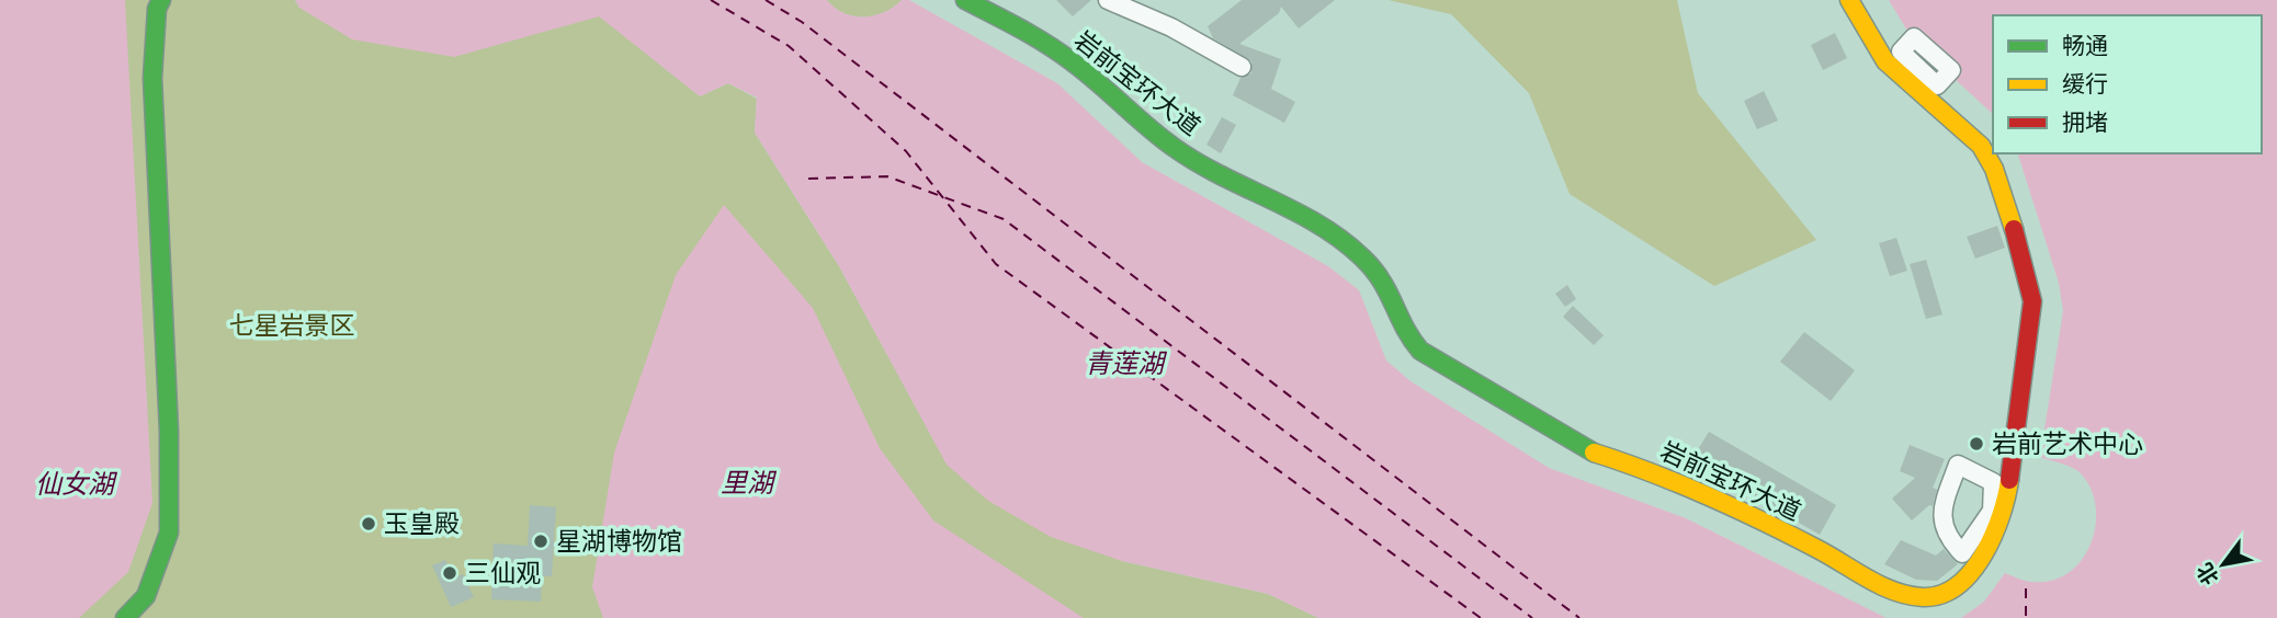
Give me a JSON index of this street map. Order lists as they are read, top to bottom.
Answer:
{
  "streets": {
    "street": ["岩前宝环大道"]
  },
  "water": ["青莲湖", "里湖", "仙女湖"],
  "parks": ["七星岩景区"],
  "places": [
    "岩前艺术中心",
    "玉皇殿",
    "星湖博物馆",
    "三仙观"
  ],
  "legend": ["畅通", "缓行", "拥堵"],
  "north": "bottom left"
}
